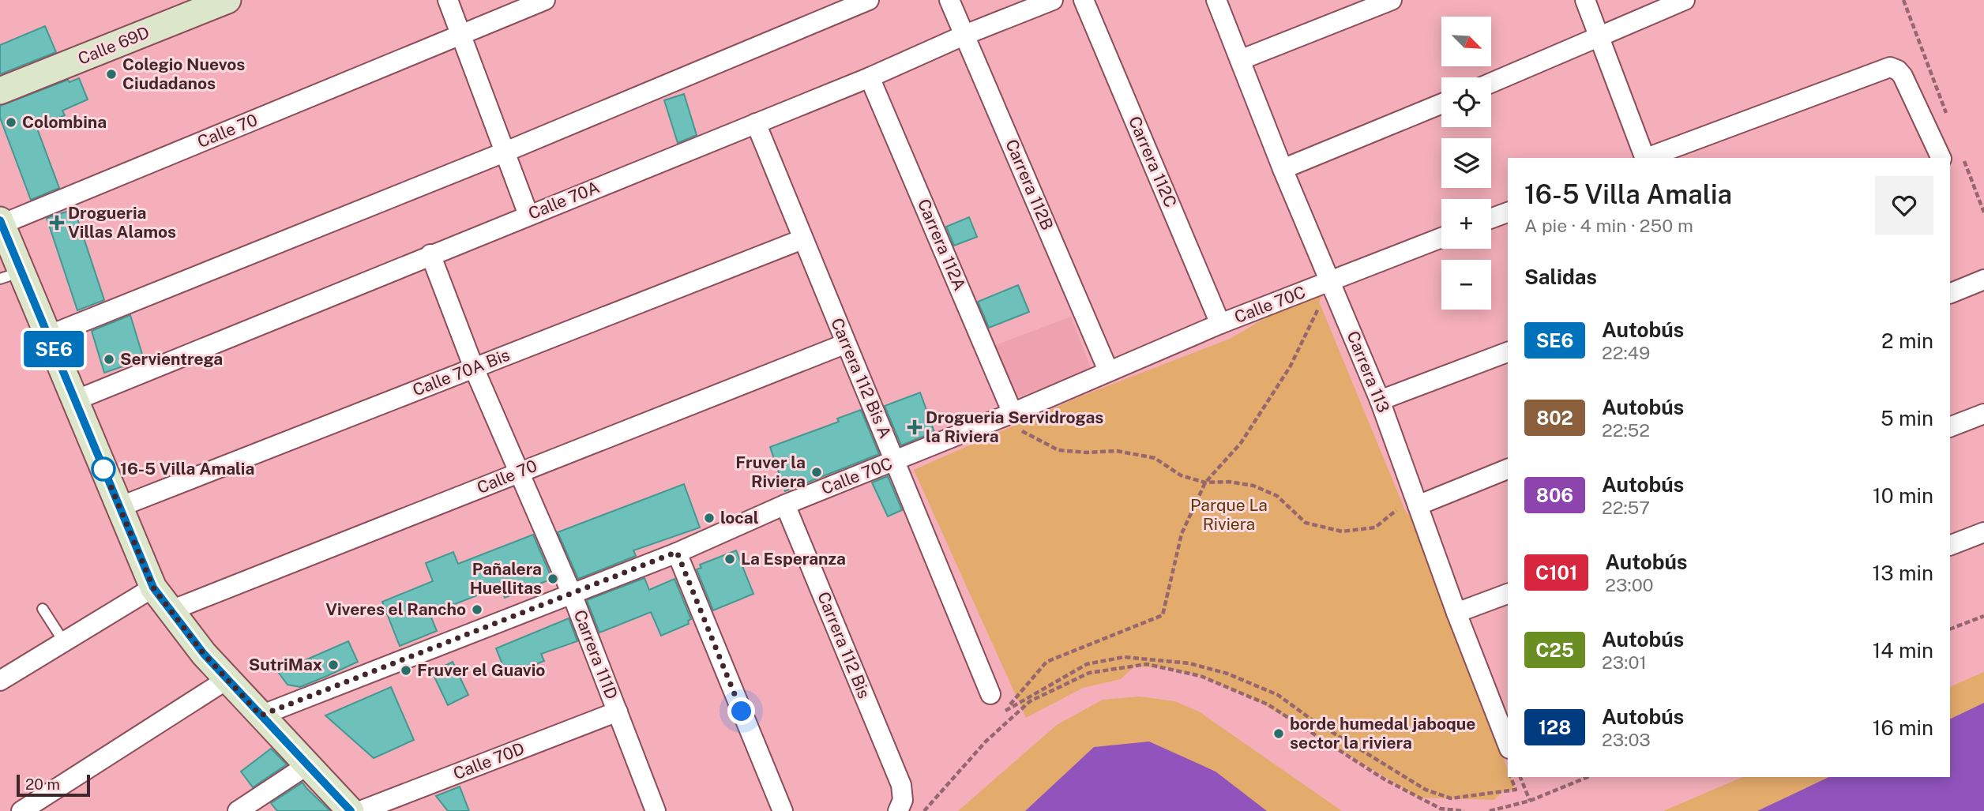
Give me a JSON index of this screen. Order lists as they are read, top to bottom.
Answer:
{
  "streets": {
    "main road": ["Calle 69D"],
    "street": [
      "Calle 70",
      "Carrera 112C",
      "Carrera 112B",
      "Calle 70A",
      "Carrera 112A",
      "Calle 70C",
      "Carrera 113",
      "Calle 70A Bis",
      "Carrera 112 Bis A",
      "Carrera 112 Bis",
      "Carrera 111D",
      "Calle 70D"
    ]
  },
  "crossings": [
    ["Calle 70", "Carrera 112 Bis A"],
    ["Calle 70", "Carrera 111D"],
    ["Carrera 112C", "Calle 70C"],
    ["Carrera 112B", "Calle 70A"],
    ["Carrera 112B", "Calle 70C"],
    ["Calle 70A", "Carrera 112A"],
    ["Calle 70A", "Carrera 112 Bis A"],
    ["Calle 70A", "Carrera 111D"],
    ["Carrera 112A", "Calle 70C"],
    ["Calle 70C", "Carrera 113"],
    ["Calle 70C", "Carrera 112 Bis A"],
    ["Calle 70C", "Carrera 112 Bis"],
    ["Calle 70C", "Carrera 111D"],
    ["Calle 70A Bis", "Carrera 112 Bis A"],
    ["Calle 70A Bis", "Carrera 111D"],
    ["Carrera 111D", "Calle 70D"]
  ],
  "parks": ["Parque La Riviera"],
  "places": {
    "other": [
      "Colegio Nuevos Ciudadanos",
      "Colombina",
      "Servientrega",
      "16-5 Villa Amalia",
      "Fruver la Riviera",
      "local",
      "La Esperanza",
      "Pañalera Huellitas",
      "Viveres el Rancho",
      "SutriMax",
      "Fruver el Guavio",
      "borde humedal jaboque sector la riviera"
    ],
    "health": ["Drogueria Villas Alamos", "Drogueria Servidrogas la Riviera"]
  },
  "lines": ["bus line SE6"],
  "scale_bar": "20 m",
  "north": "bottom right",
  "page": {
    "on_map": "SE6",
    "map_buttons": ["+", "−"],
    "heading": [
      ["16-5 Villa Amalia", "A pie · 4 min · 250 m"],
      "Salidas"
    ],
    "list": [
      {
        "mark": "SE6",
        "name": "Autobús",
        "note": "22:49",
        "value": "2 min"
      },
      {
        "mark": "802",
        "name": "Autobús",
        "note": "22:52",
        "value": "5 min"
      },
      {
        "mark": "806",
        "name": "Autobús",
        "note": "22:57",
        "value": "10 min"
      },
      {
        "mark": "C101",
        "name": "Autobús",
        "note": "23:00",
        "value": "13 min"
      },
      {
        "mark": "C25",
        "name": "Autobús",
        "note": "23:01",
        "value": "14 min"
      },
      {
        "mark": "128",
        "name": "Autobús",
        "note": "23:03",
        "value": "16 min"
      }
    ],
    "scale": "20 m"
  }
}
